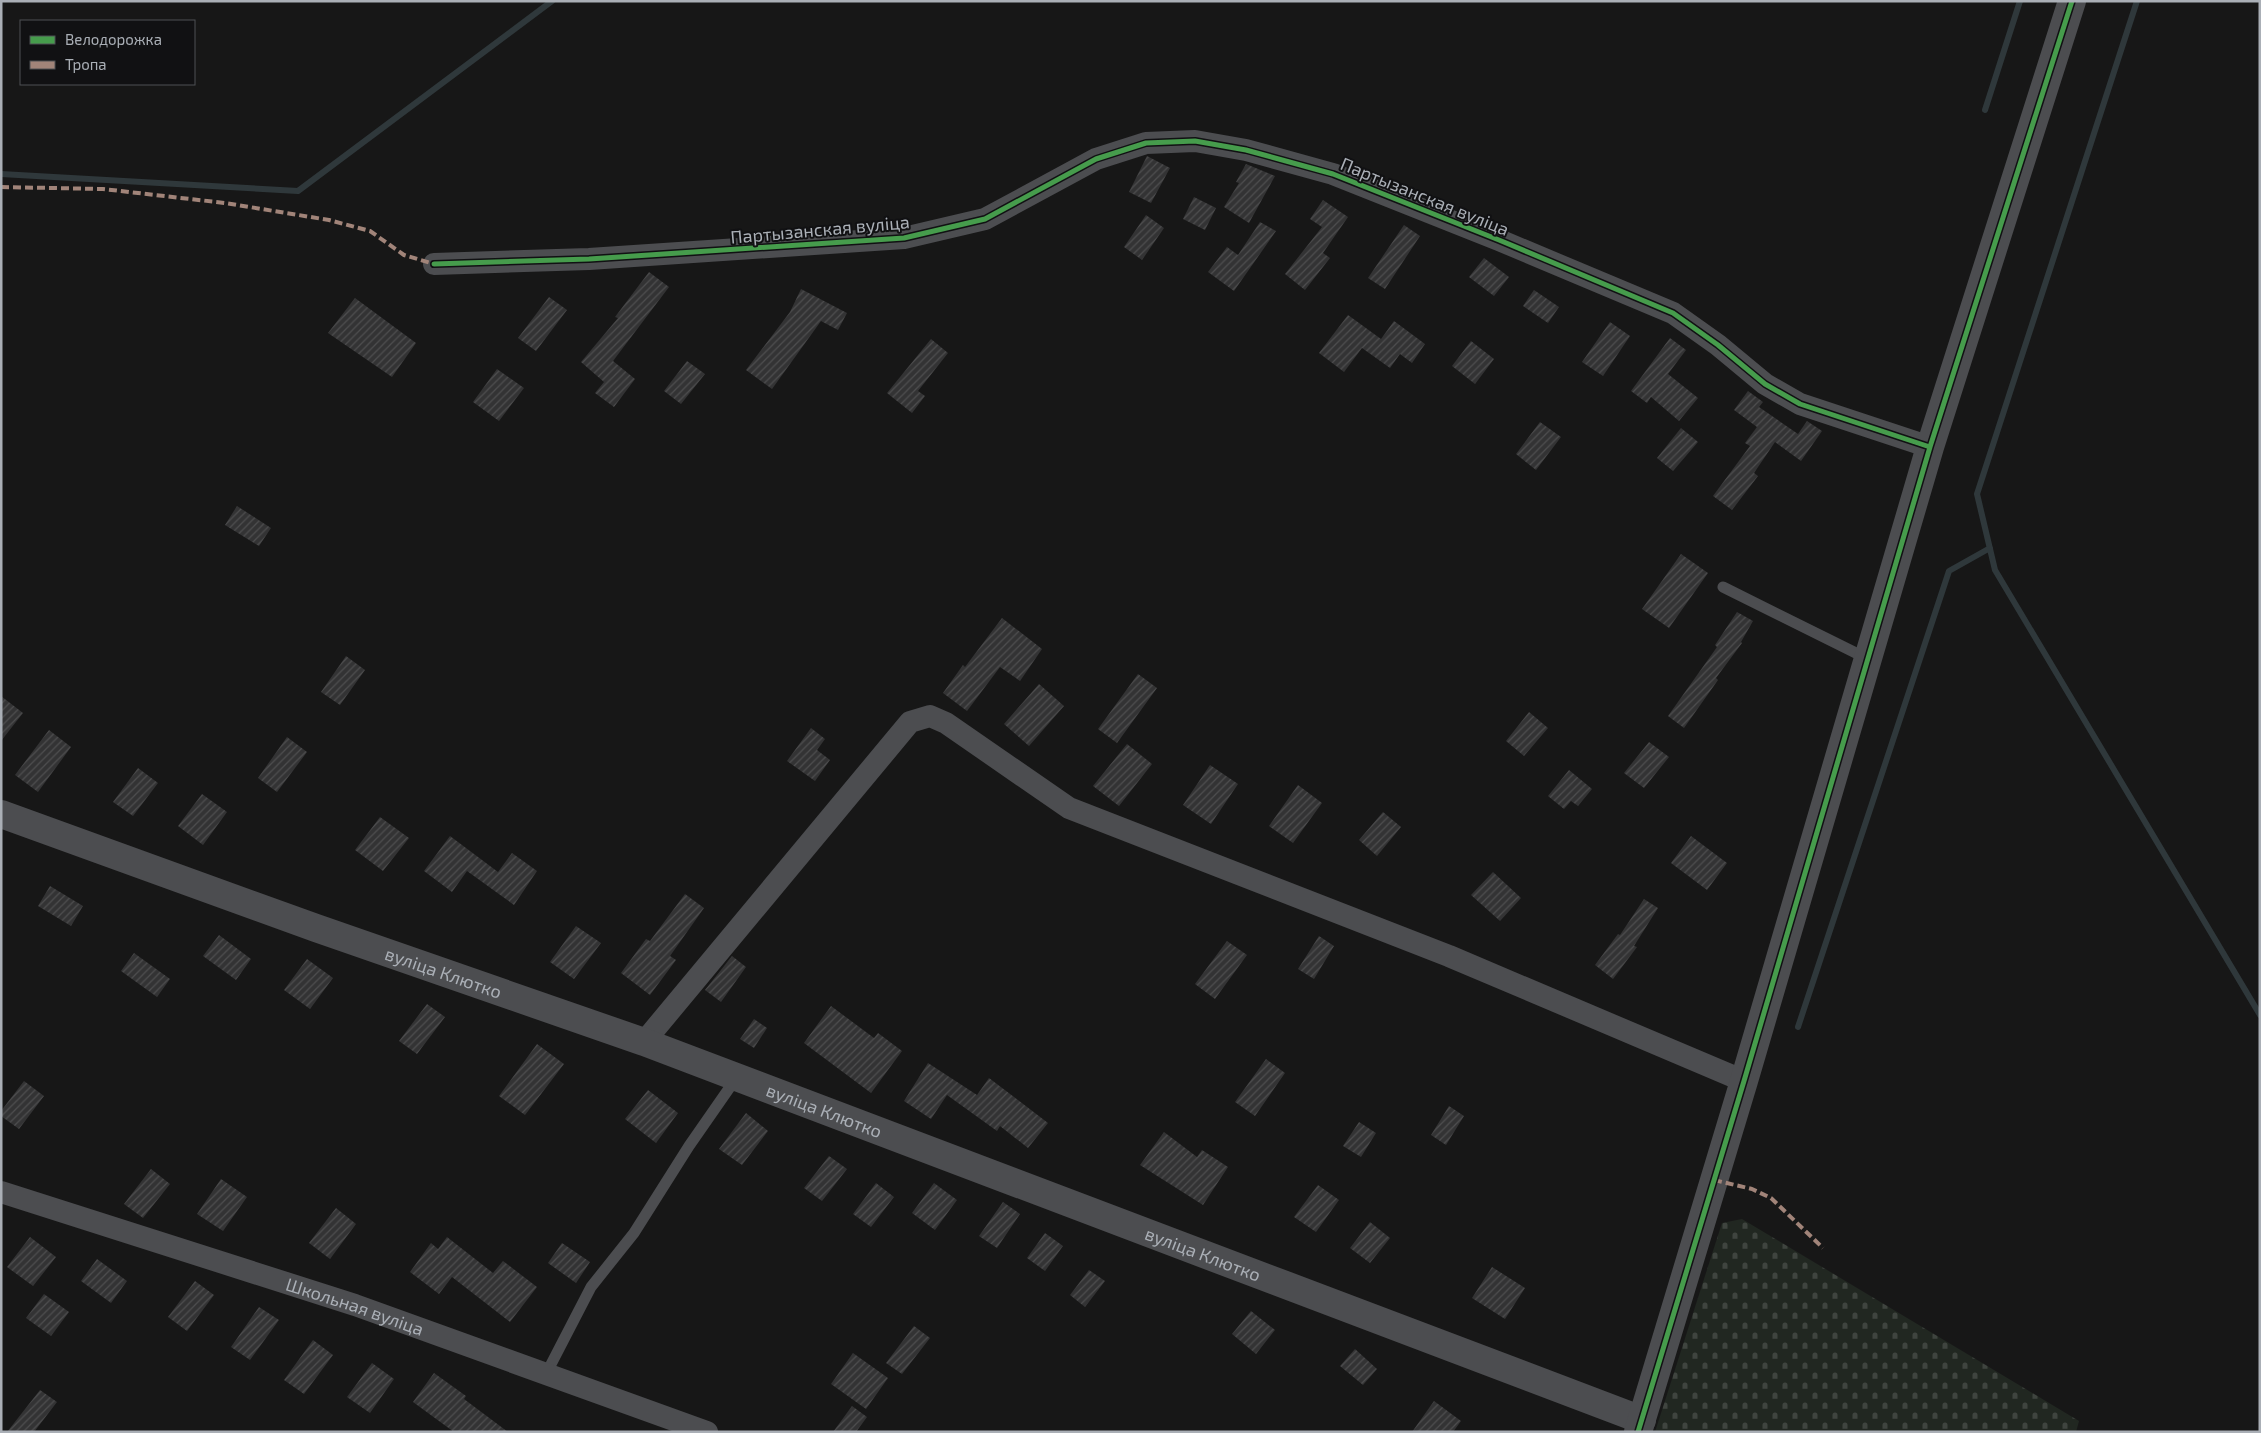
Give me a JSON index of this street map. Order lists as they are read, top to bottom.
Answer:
{
  "streets": {
    "street": ["Партызанская вуліца", "вуліца Клютко", "Школьная вуліца"]
  },
  "legend": ["Велодорожка", "Тропа"]
}
